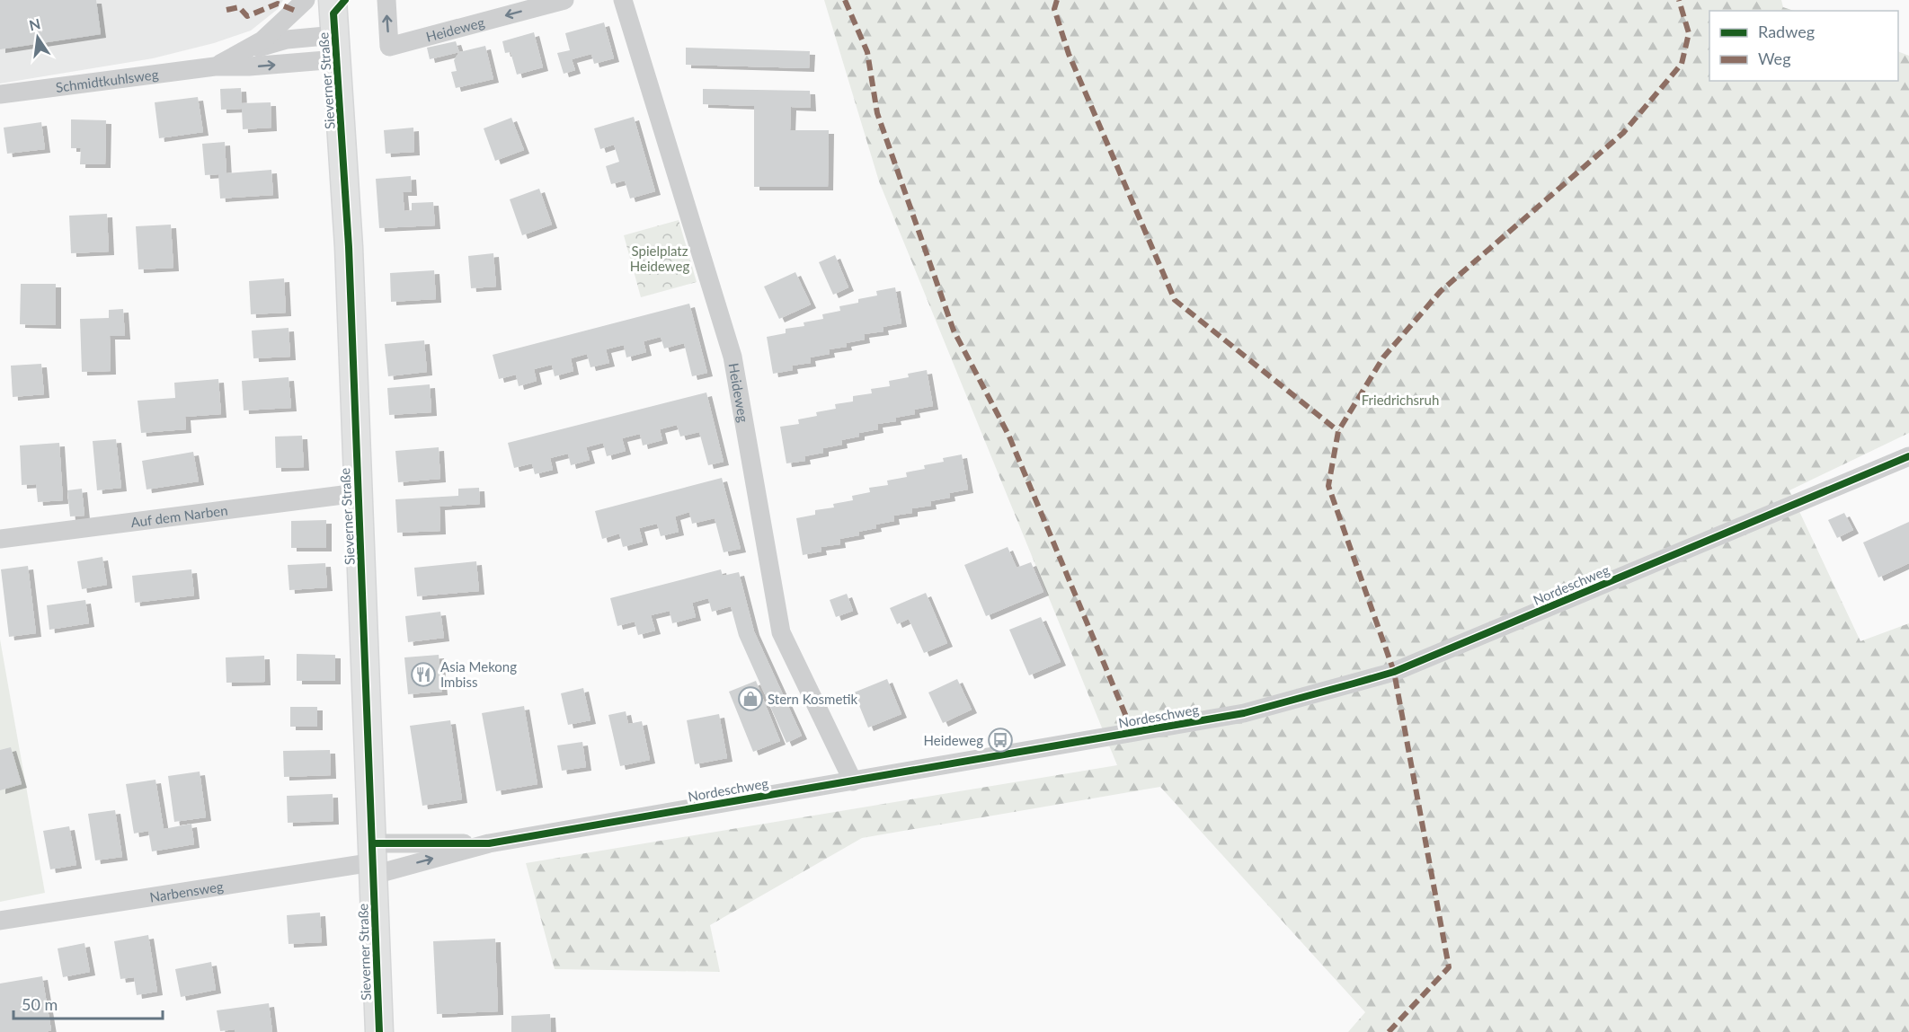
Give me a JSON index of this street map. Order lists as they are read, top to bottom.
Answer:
{
  "streets": {
    "main road": ["Sieverner Straße"],
    "street": [
      "Heideweg",
      "Schmidtkuhlsweg",
      "Auf dem Narben",
      "Nordeschweg",
      "Narbensweg"
    ]
  },
  "crossings": [
    ["Heideweg", "Nordeschweg"],
    ["Schmidtkuhlsweg", "Sieverner Straße"],
    ["Sieverner Straße", "Auf dem Narben"],
    ["Sieverner Straße", "Nordeschweg"],
    ["Sieverner Straße", "Narbensweg"],
    ["Nordeschweg", "Narbensweg"]
  ],
  "parks": ["Spielplatz Heideweg", "Friedrichsruh"],
  "places": {
    "restaurant": ["Asia Mekong Imbiss"],
    "shop": ["Stern Kosmetik"],
    "bus stop": ["Heideweg"]
  },
  "legend": ["Radweg", "Weg"],
  "scale_bar": "50 m",
  "north": "top"
}
